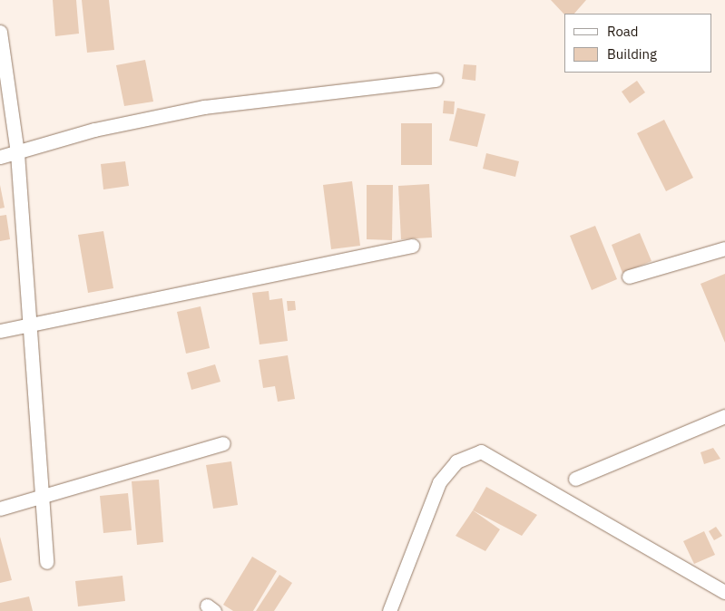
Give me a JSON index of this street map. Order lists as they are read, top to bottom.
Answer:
{
  "legend": ["Road", "Building"]
}
